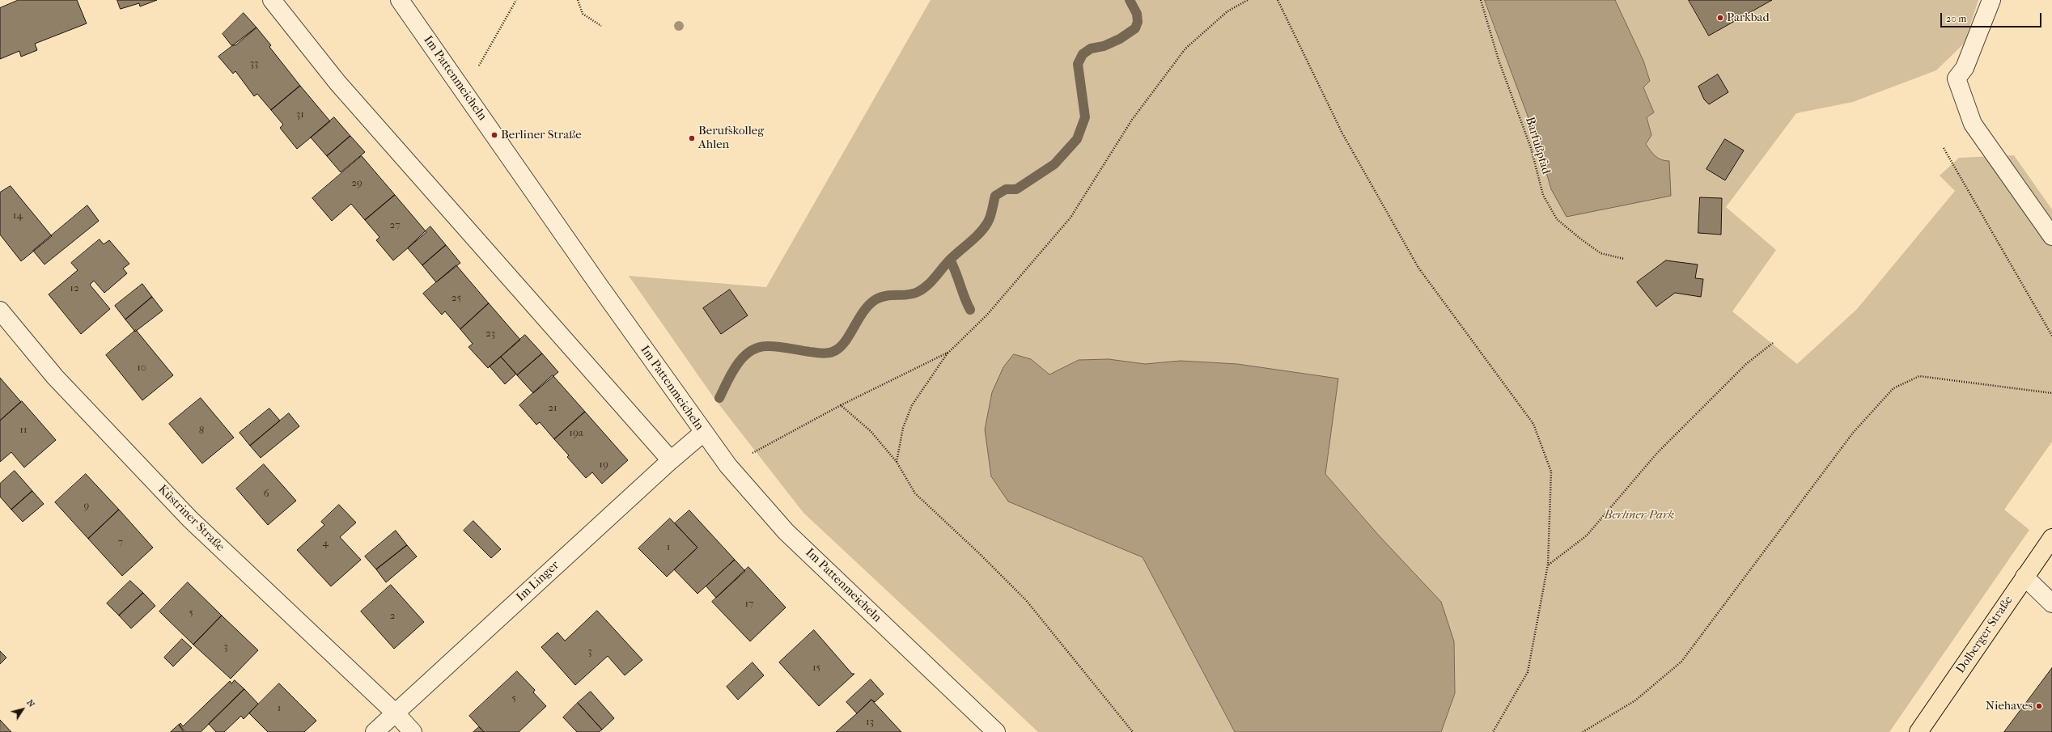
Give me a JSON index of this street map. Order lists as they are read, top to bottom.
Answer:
{
  "streets": {
    "main road": ["Dolberger Straße"],
    "street": ["Im Pattenmeicheln", "Küstriner Straße", "Im Linger"],
    "path": ["Barfußpfad"]
  },
  "crossings": [
    ["Im Pattenmeicheln", "Im Linger"],
    ["Küstriner Straße", "Im Linger"]
  ],
  "parks": ["Berliner Park"],
  "places": [
    "Parkbad",
    "Berliner Straße",
    "Berufskolleg Ahlen",
    "Niehaves"
  ],
  "house_numbers": [
    "33",
    "31",
    "29",
    "14",
    "27",
    "12",
    "25",
    "23",
    "10",
    "21",
    "11",
    "8",
    "19a",
    "19",
    "6",
    "9",
    "7",
    "4",
    "1",
    "17",
    "5",
    "2",
    "3",
    "3",
    "15",
    "5",
    "1",
    "13"
  ],
  "scale_bar": "20 m",
  "north": "top right"
}
